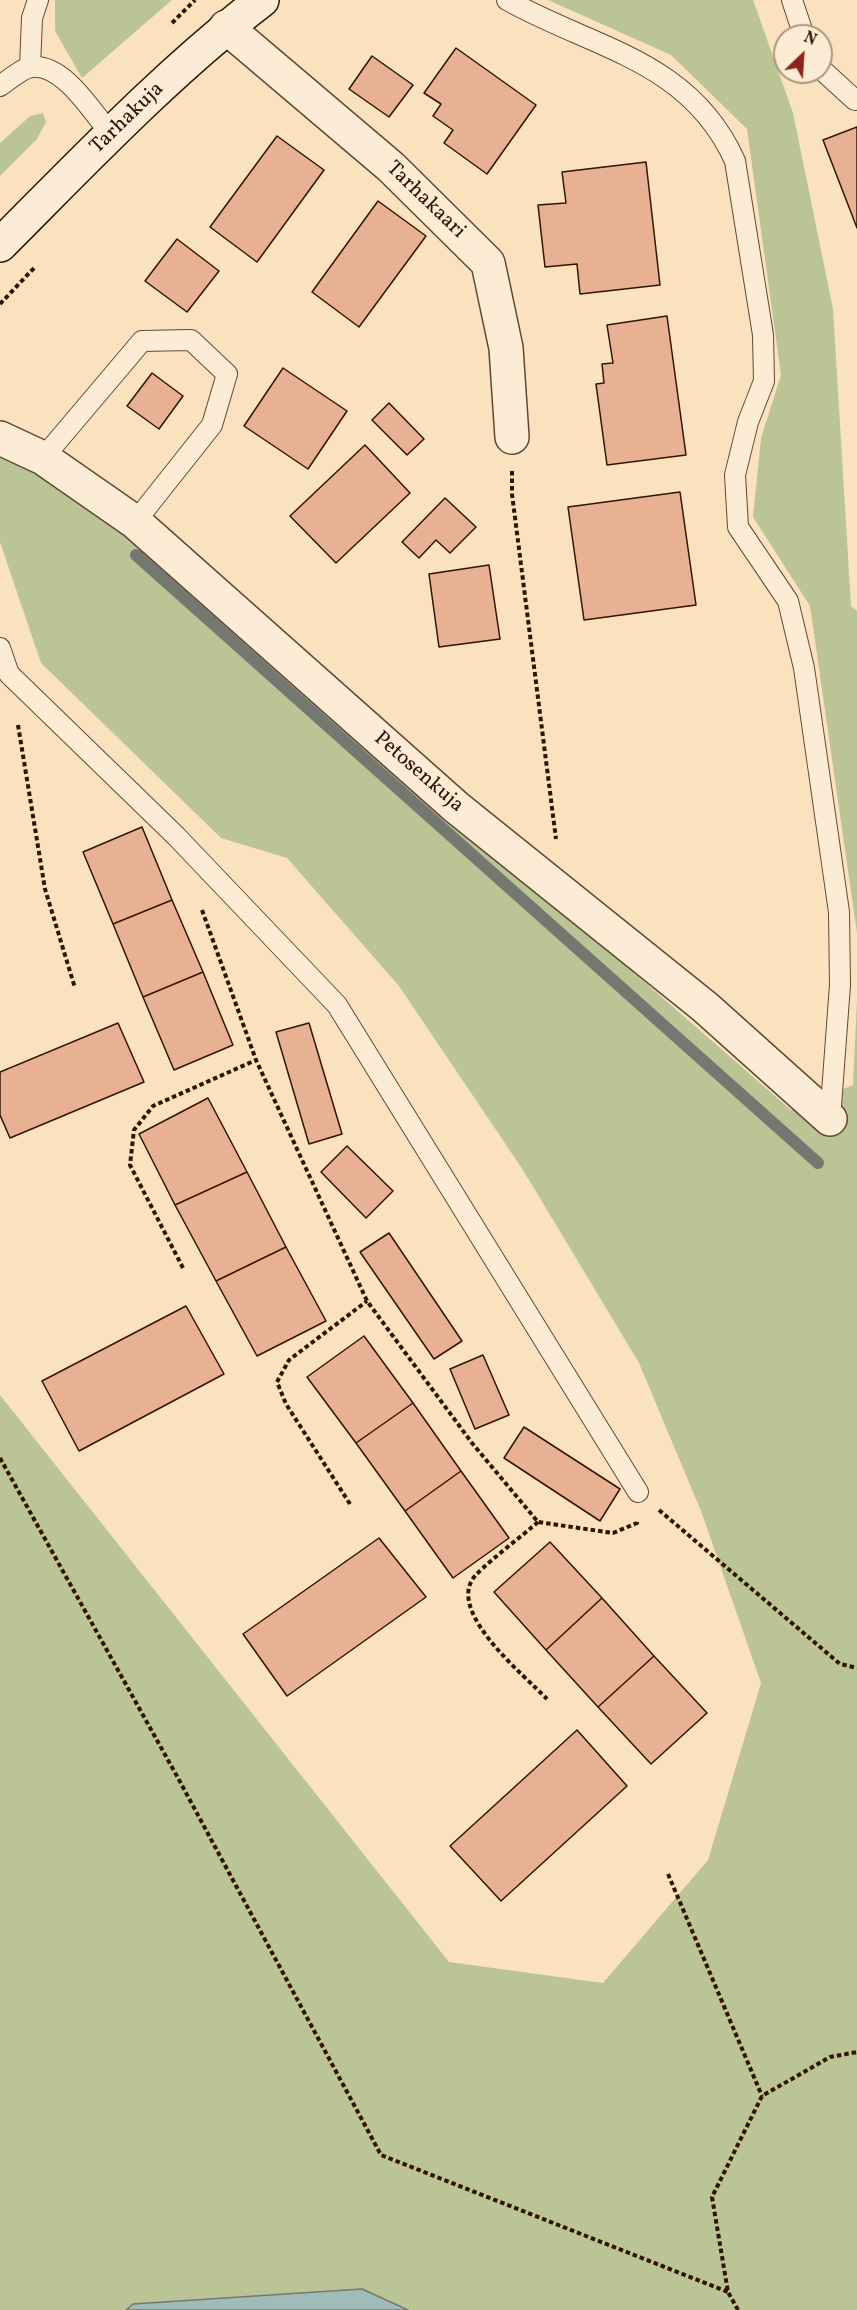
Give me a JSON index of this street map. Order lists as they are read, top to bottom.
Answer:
{
  "streets": {
    "street": ["Tarhakuja", "Tarhakaari", "Petosenkuja"]
  },
  "crossings": [
    ["Tarhakuja", "Tarhakaari"]
  ],
  "north": "top right"
}
